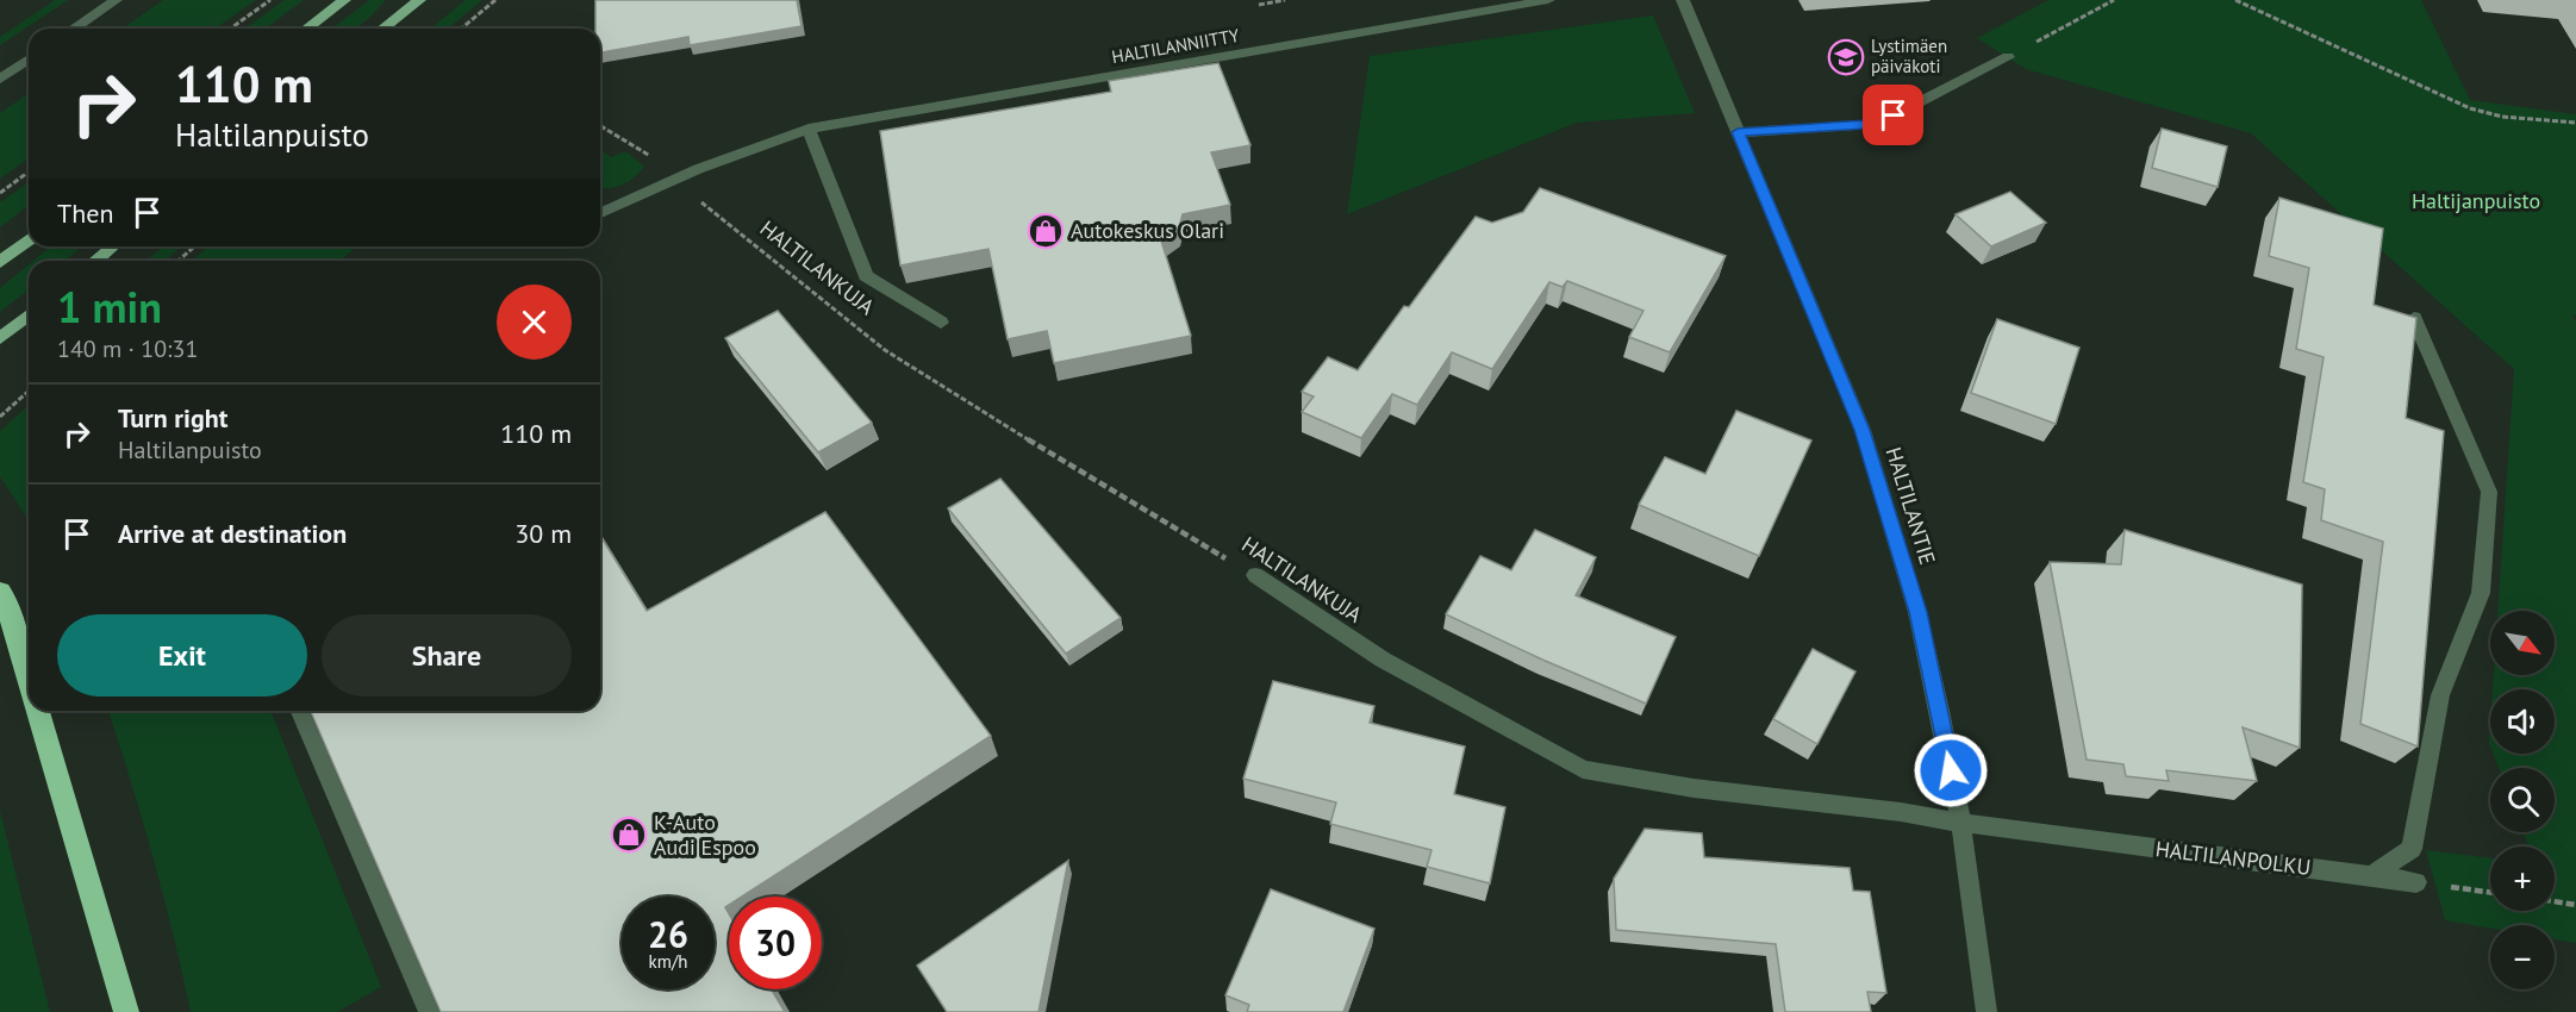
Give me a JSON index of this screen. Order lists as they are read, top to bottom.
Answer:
{
  "streets": {
    "street": [
      "HALTILANNIITTY",
      "HALTILANKUJA",
      "HALTILANTIE",
      "HALTILANPOLKU"
    ]
  },
  "crossings": [
    ["HALTILANKUJA", "HALTILANTIE"],
    ["HALTILANKUJA", "HALTILANPOLKU"],
    ["HALTILANTIE", "HALTILANPOLKU"]
  ],
  "parks": ["Haltijanpuisto"],
  "places": {
    "school or university": ["Lystimäen päiväkoti"],
    "shop": ["Autokeskus Olari", "K-Auto Audi Espoo"]
  },
  "north": "bottom right",
  "page": {
    "turn": ["110 m", "Haltilanpuisto"],
    "then": "Then",
    "heading": ["1 min", "140 m · 10:31"],
    "list": [
      {
        "name": "Turn right",
        "note": "Haltilanpuisto",
        "value": "110 m"
      },
      {
        "name": "Arrive at destination",
        "value": "30 m"
      }
    ],
    "buttons": ["Exit", "Share"],
    "map_buttons": ["+", "−"],
    "speed": "26 km/h",
    "limit": "30"
  }
}
